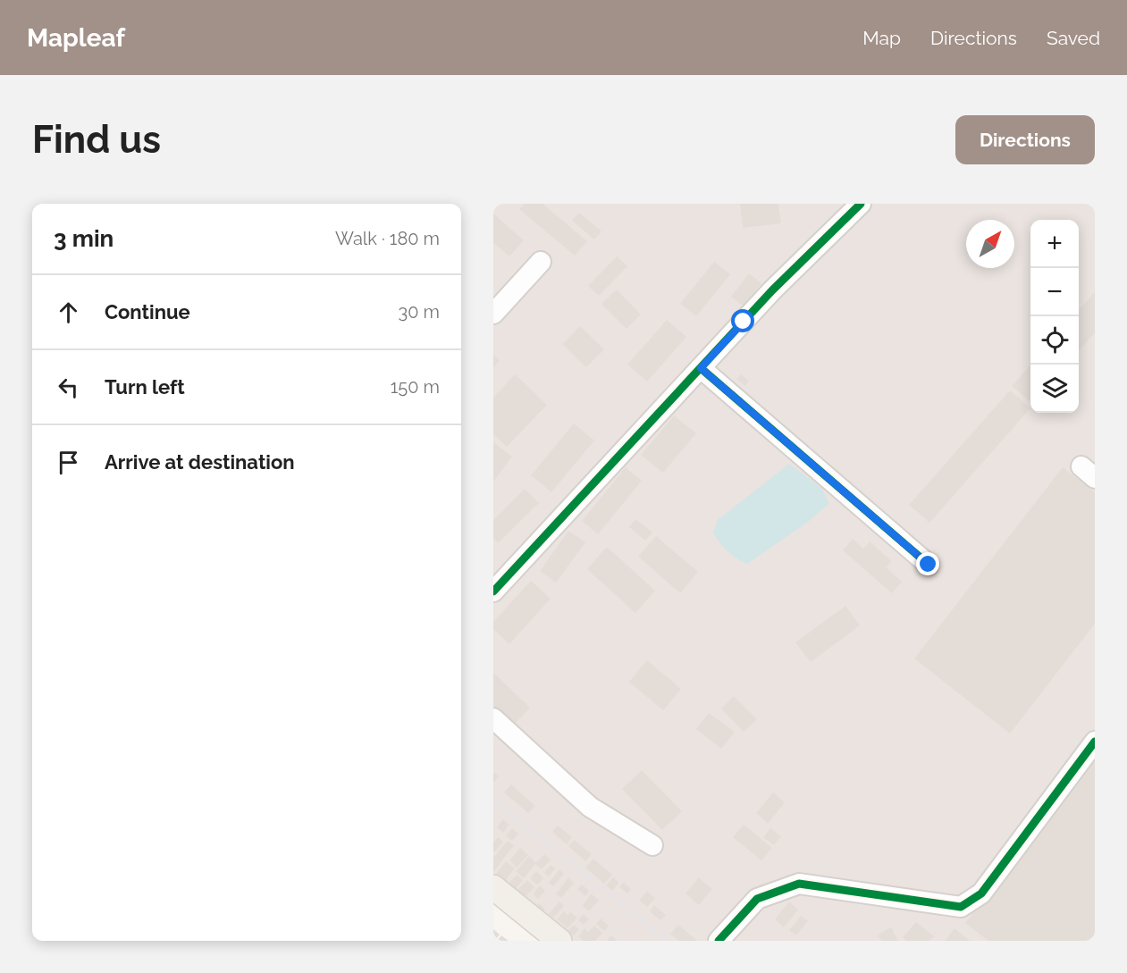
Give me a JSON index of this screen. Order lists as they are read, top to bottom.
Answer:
{
  "north": "top right",
  "page": {
    "header": "Mapleaf",
    "nav": ["Map", "Directions", "Saved"],
    "buttons": "Directions",
    "title": "Find us",
    "heading": ["3 min", "Walk · 180 m"],
    "map_buttons": ["+", "−"],
    "list": [
      ["Continue", "30 m"],
      ["Turn left", "150 m"],
      "Arrive at destination"
    ]
  }
}
